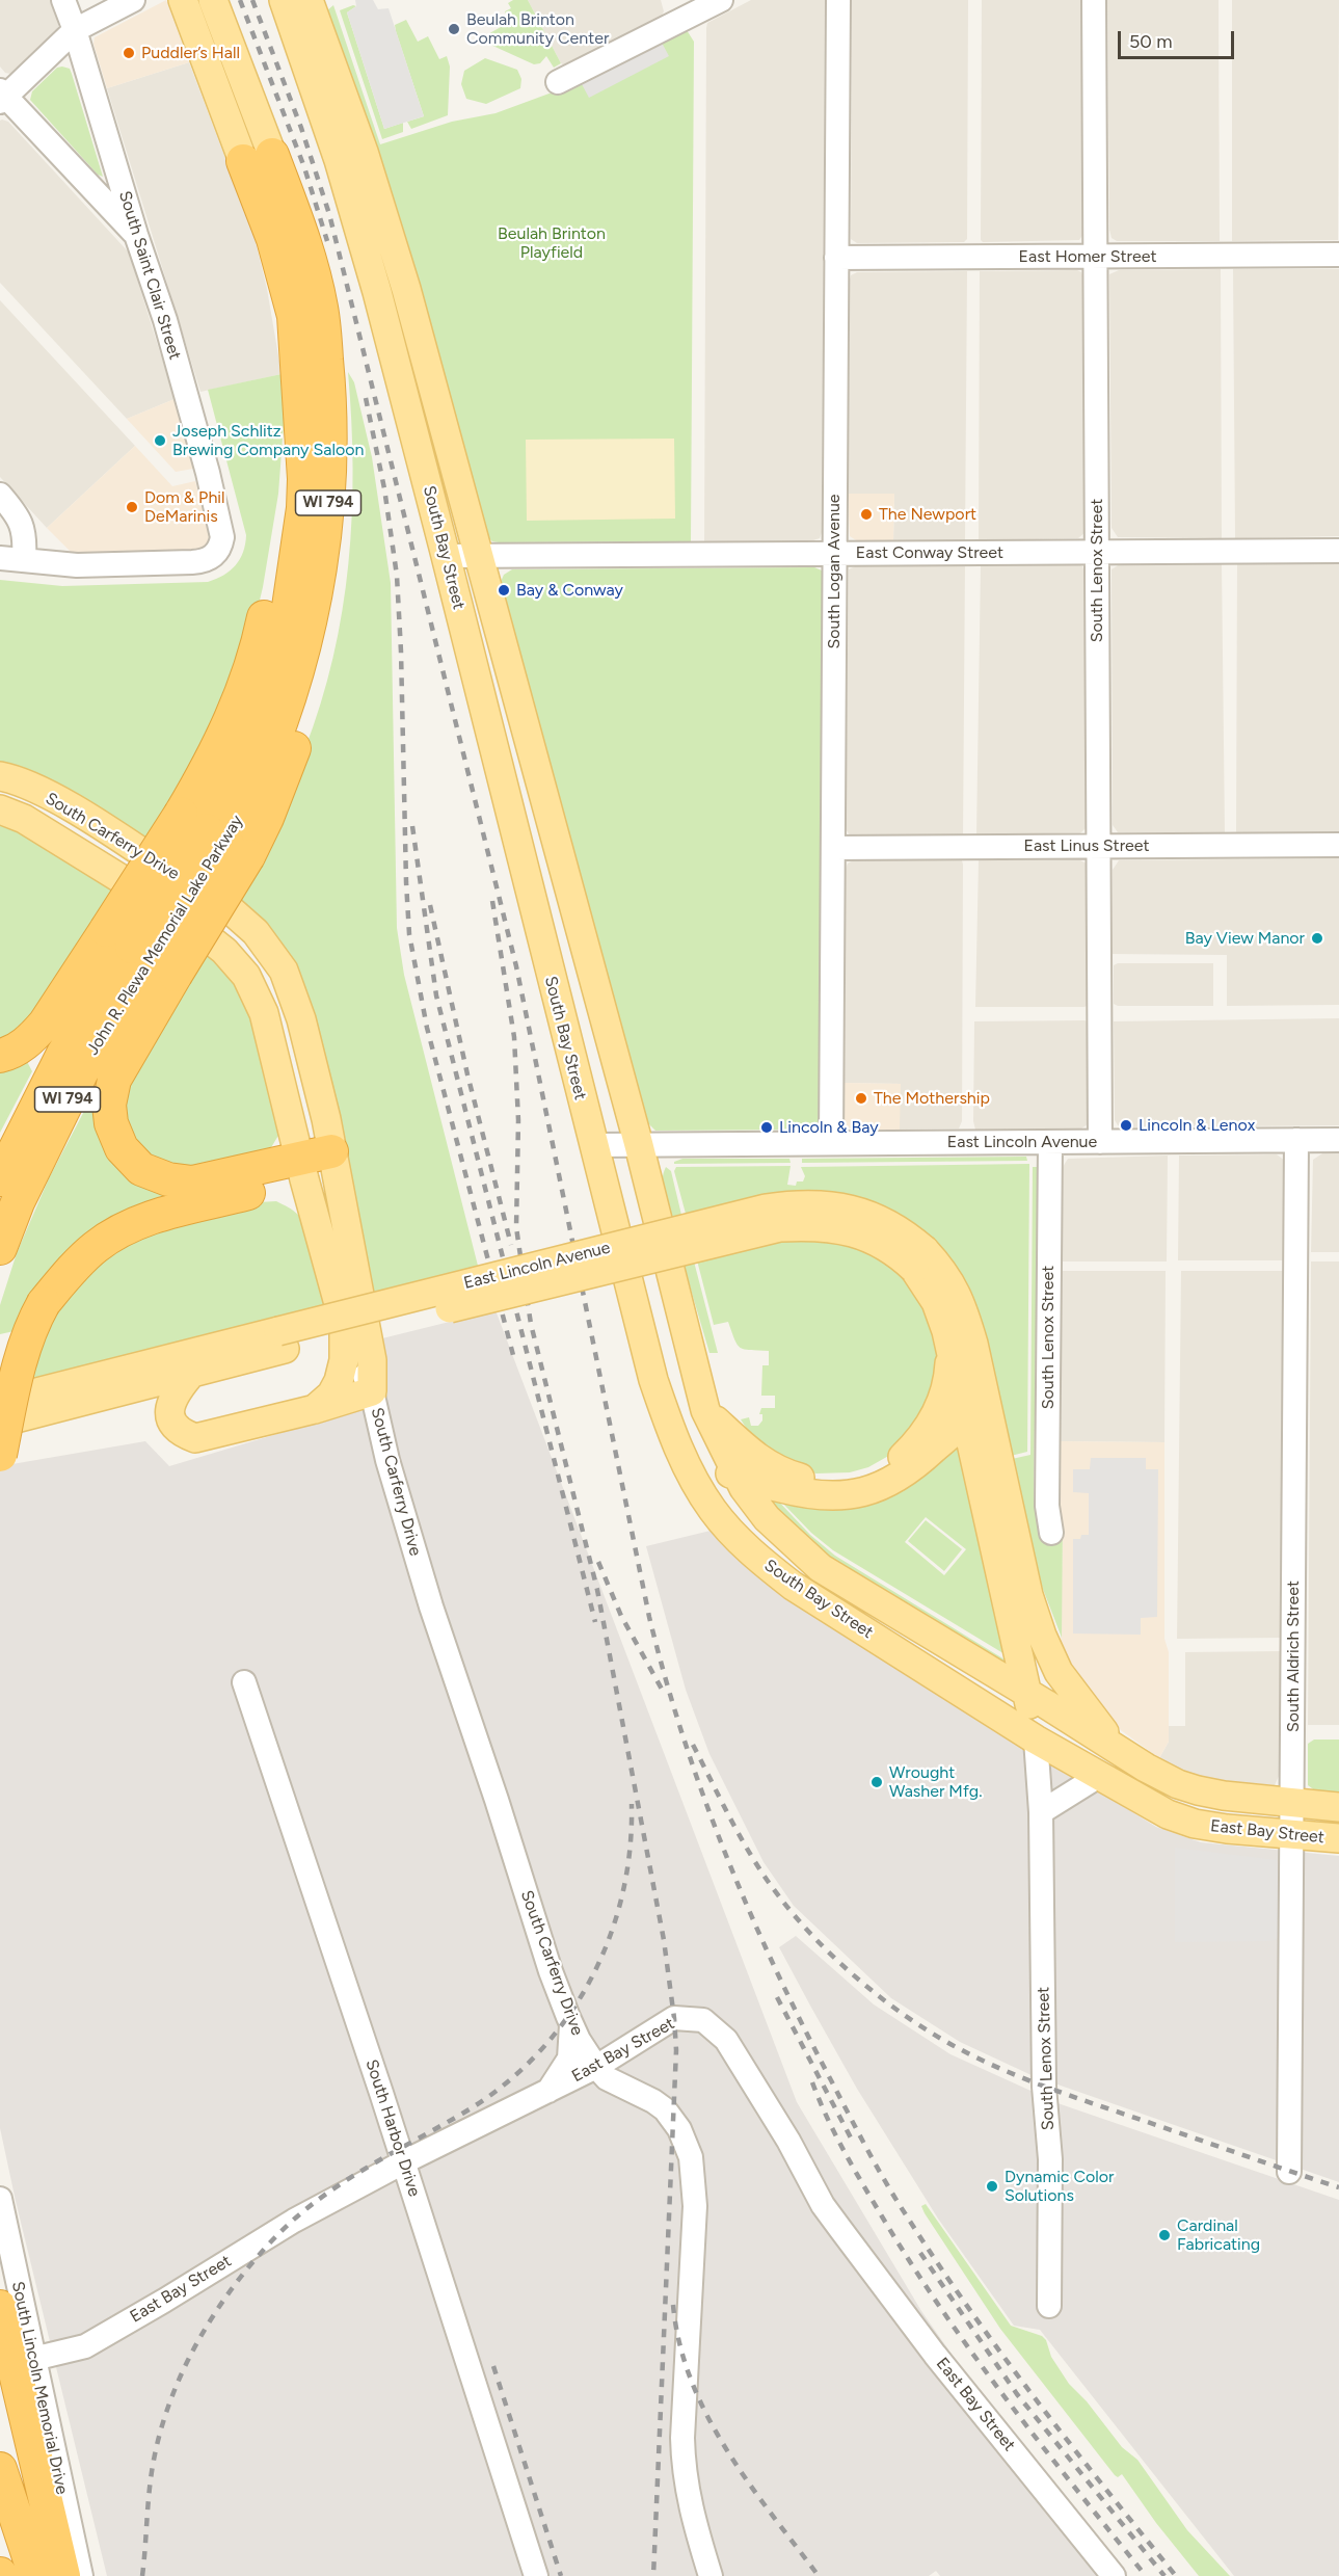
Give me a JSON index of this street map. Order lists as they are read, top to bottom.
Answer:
{
  "streets": {
    "highway": ["WI 794", "John R. Plewa Memorial Lake Parkway"],
    "main road": [
      "South Bay Street",
      "South Carferry Drive",
      "East Lincoln Avenue",
      "East Bay Street"
    ],
    "street": [
      "East Homer Street",
      "South Saint Clair Street",
      "East Conway Street",
      "South Lenox Street",
      "South Logan Avenue",
      "East Linus Street",
      "South Aldrich Street",
      "South Harbor Drive",
      "South Lincoln Memorial Drive"
    ]
  },
  "crossings": [
    ["East Homer Street", "South Lenox Street"],
    ["East Homer Street", "South Logan Avenue"],
    ["South Bay Street", "East Conway Street"],
    ["South Bay Street", "South Lenox Street"],
    ["South Bay Street", "East Lincoln Avenue"],
    ["South Bay Street", "East Bay Street"],
    ["East Conway Street", "South Lenox Street"],
    ["East Conway Street", "South Logan Avenue"],
    ["South Lenox Street", "East Linus Street"],
    ["South Lenox Street", "East Lincoln Avenue"],
    ["South Logan Avenue", "East Linus Street"],
    ["South Logan Avenue", "East Lincoln Avenue"],
    ["South Carferry Drive", "East Bay Street"],
    ["East Lincoln Avenue", "South Aldrich Street"],
    ["South Aldrich Street", "East Bay Street"],
    ["East Bay Street", "South Harbor Drive"],
    ["East Bay Street", "South Lincoln Memorial Drive"]
  ],
  "parks": ["Beulah Brinton Playfield"],
  "places": [
    "Beulah Brinton Community Center",
    "Puddler’s Hall",
    "Joseph Schlitz Brewing Company Saloon",
    "Dom & Phil DeMarinis",
    "The Newport",
    "Bay & Conway",
    "Bay View Manor",
    "The Mothership",
    "Lincoln & Lenox",
    "Lincoln & Bay",
    "Wrought Washer Mfg.",
    "Dynamic Color Solutions",
    "Cardinal Fabricating"
  ],
  "scale_bar": "50 m"
}
